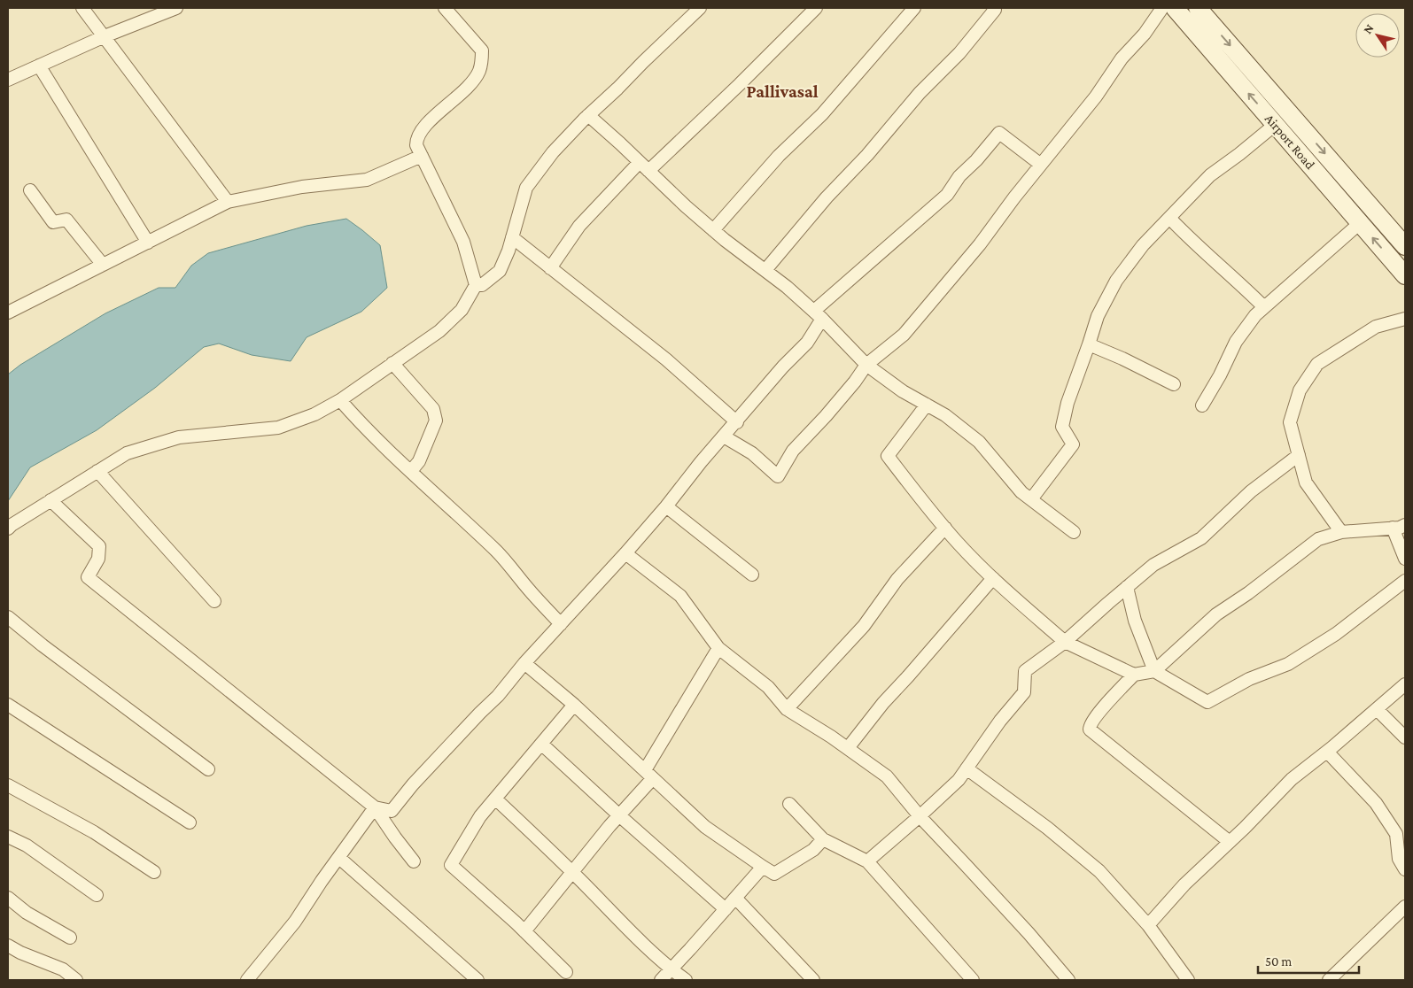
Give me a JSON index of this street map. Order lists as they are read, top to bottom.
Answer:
{
  "streets": {
    "main road": ["Airport Road"]
  },
  "districts": ["Pallivasal"],
  "scale_bar": "50 m",
  "north": "top left"
}
